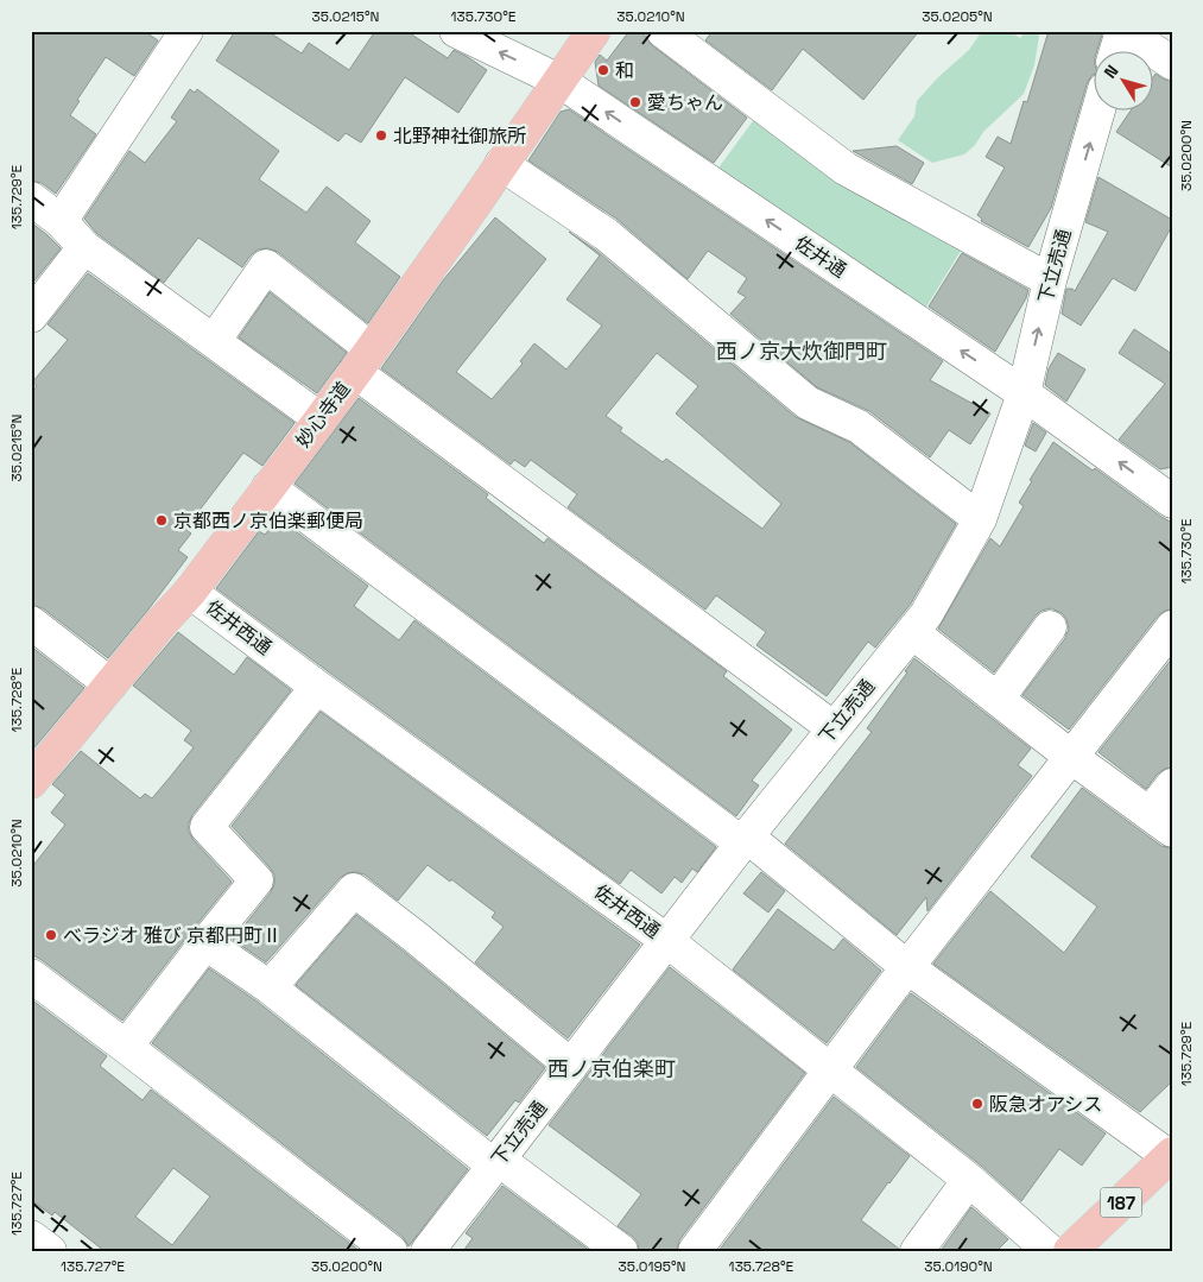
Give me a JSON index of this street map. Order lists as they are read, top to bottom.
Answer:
{
  "streets": {
    "main road": ["妙心寺道", "187"],
    "street": ["佐井通", "下立売通", "佐井西通"]
  },
  "crossings": [
    ["佐井通", "下立売通"],
    ["佐井通", "妙心寺道"],
    ["下立売通", "佐井西通"],
    ["妙心寺道", "佐井西通"]
  ],
  "districts": ["西ノ京大炊御門町", "西ノ京伯楽町"],
  "places": [
    "和",
    "愛ちゃん",
    "北野神社御旅所",
    "京都西ノ京伯楽郵便局",
    "べラジオ 雅び 京都円町Ⅱ",
    "阪急オアシス"
  ],
  "north": "top left",
  "coordinates": [
    "35.0215°N",
    "135.730°E",
    "35.0210°N",
    "35.0205°N",
    "35.0200°N",
    "135.729°E",
    "135.728°E",
    "135.727°E",
    "35.0195°N",
    "35.0190°N"
  ]
}
